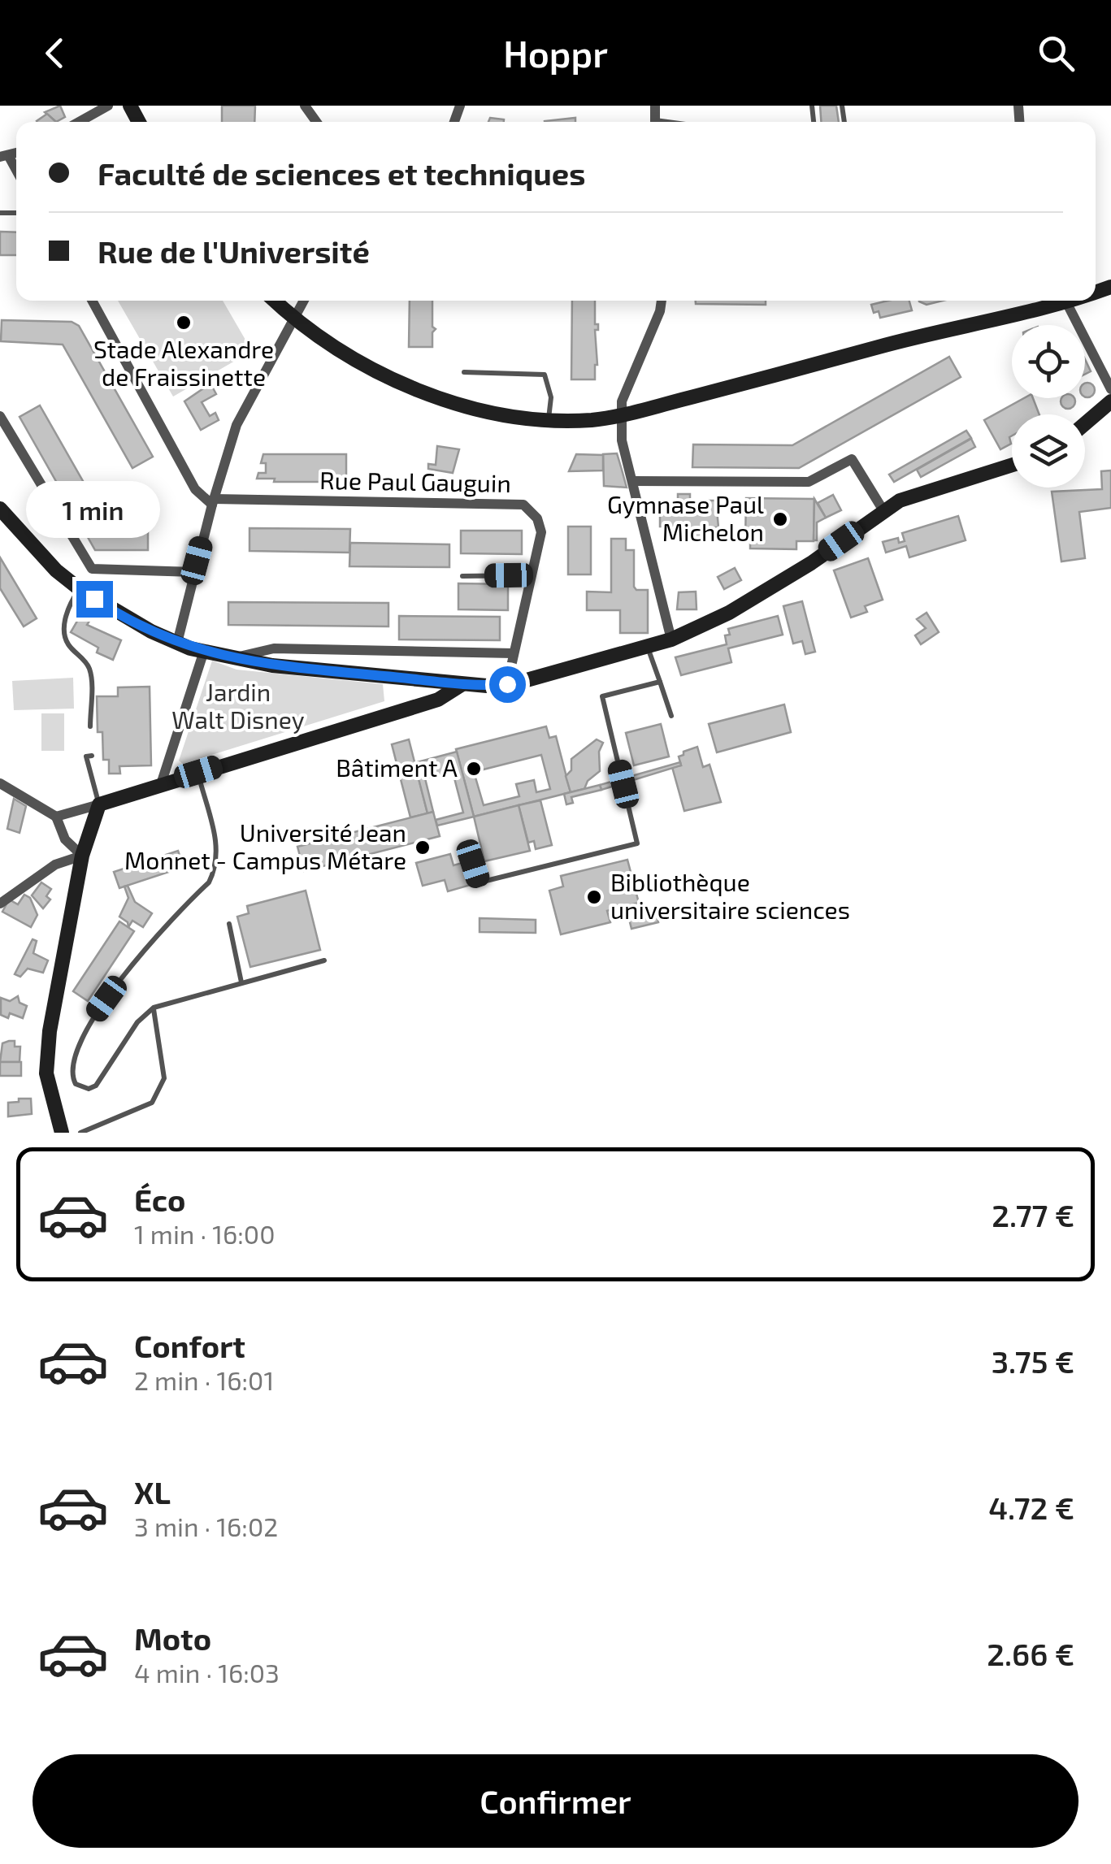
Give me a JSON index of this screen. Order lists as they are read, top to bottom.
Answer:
{
  "streets": {
    "street": ["Rue Paul Gauguin"]
  },
  "parks": ["Jardin Walt Disney"],
  "places": [
    "Stade Alexandre de Fraissinette",
    "Gymnase Paul Michelon",
    "Bâtiment A",
    "Université Jean Monnet - Campus Métare",
    "Bibliothèque universitaire sciences"
  ],
  "page": {
    "header": "Hoppr",
    "banner": ["Faculté de sciences et techniques", "Rue de l'Université"],
    "bubble": "1 min",
    "list": [
      {
        "name": "Éco",
        "note": "1 min · 16:00",
        "value": "2.77 €"
      },
      {
        "name": "Confort",
        "note": "2 min · 16:01",
        "value": "3.75 €"
      },
      {
        "name": "XL",
        "note": "3 min · 16:02",
        "value": "4.72 €"
      },
      {
        "name": "Moto",
        "note": "4 min · 16:03",
        "value": "2.66 €"
      }
    ],
    "buttons": "Confirmer"
  }
}
